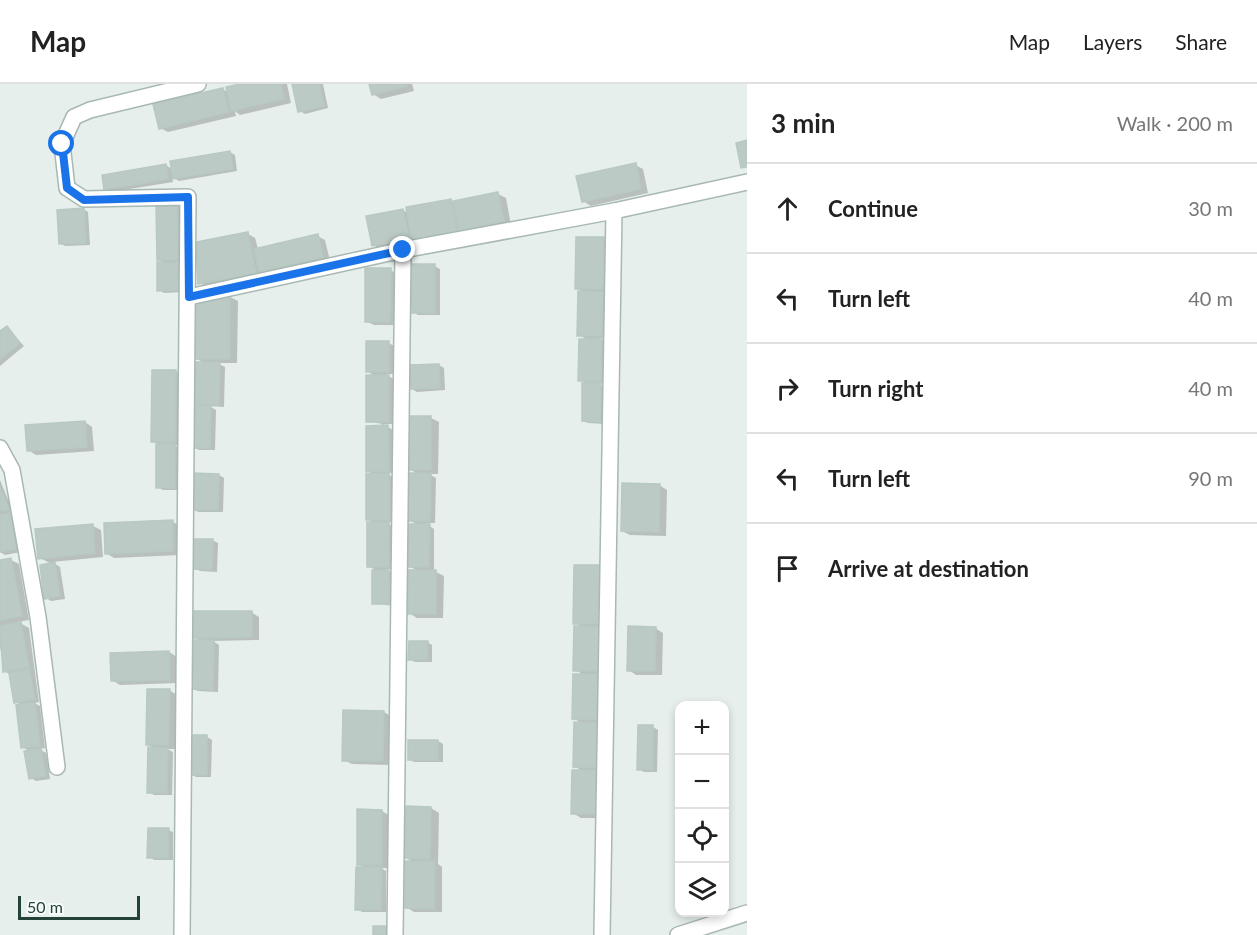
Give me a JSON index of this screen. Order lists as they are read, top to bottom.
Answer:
{
  "scale_bar": "50 m",
  "page": {
    "header": "Map",
    "nav": ["Map", "Layers", "Share"],
    "heading": ["3 min", "Walk · 200 m"],
    "list": [
      ["Continue", "30 m"],
      ["Turn left", "40 m"],
      ["Turn right", "40 m"],
      ["Turn left", "90 m"],
      "Arrive at destination"
    ],
    "map_buttons": ["+", "−"],
    "scale": "50 m"
  }
}
